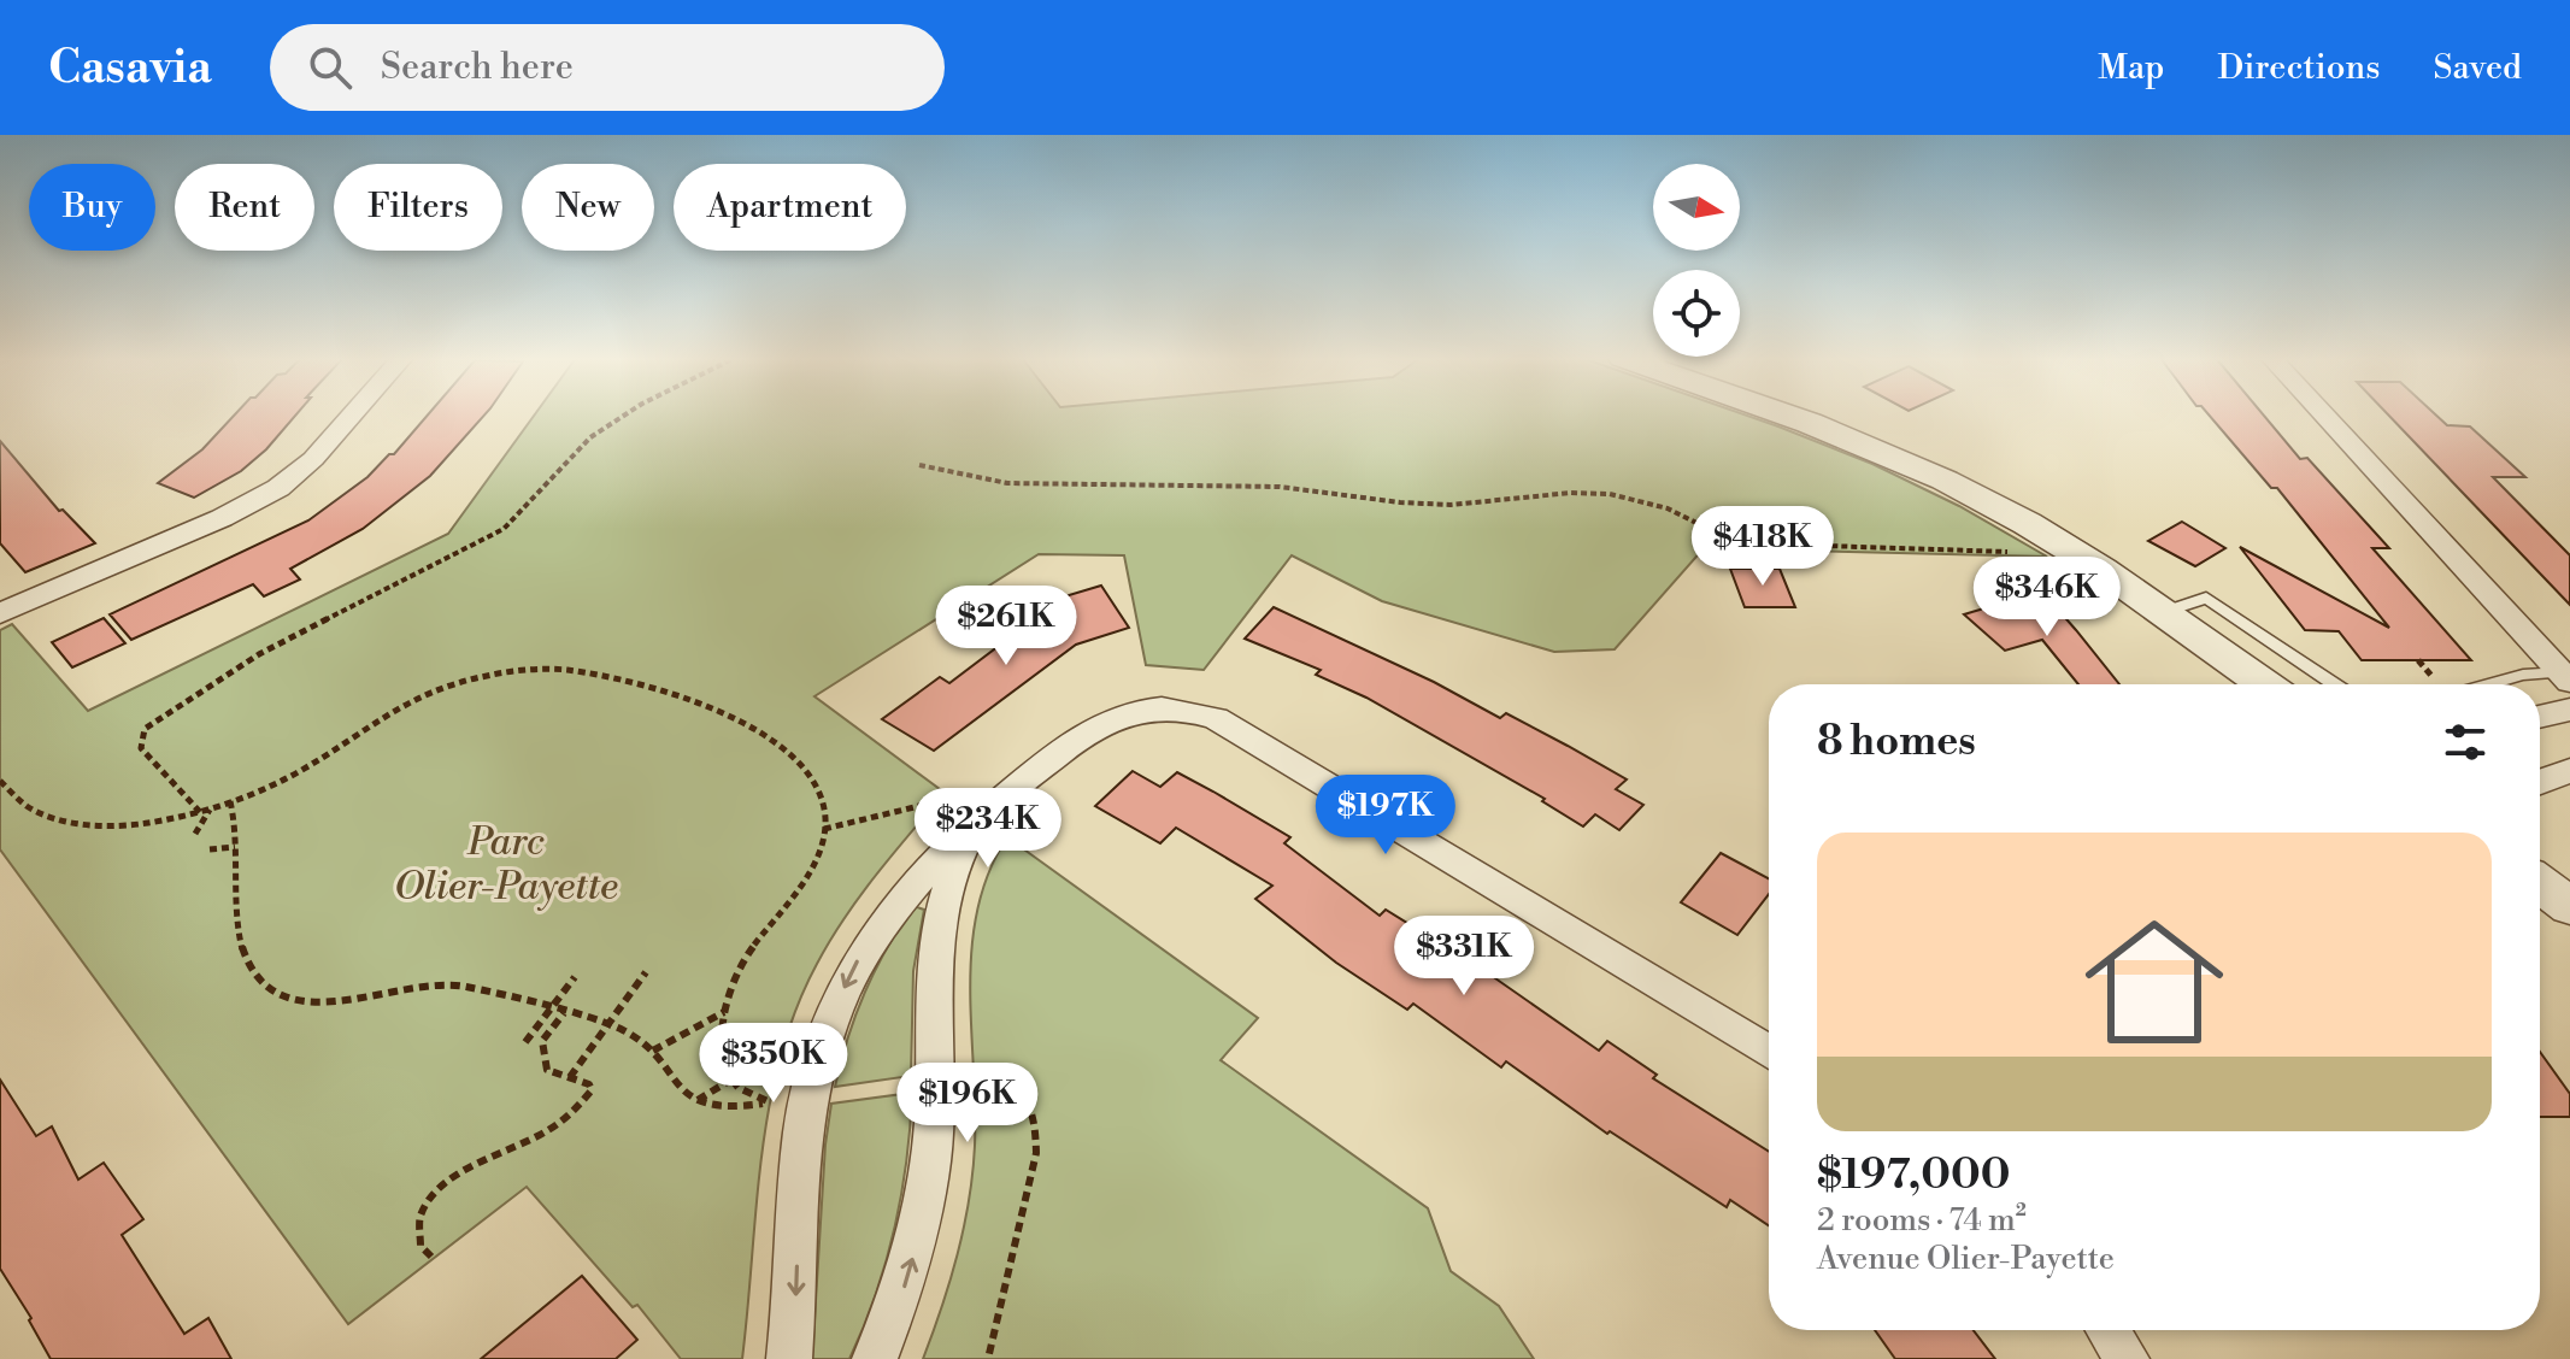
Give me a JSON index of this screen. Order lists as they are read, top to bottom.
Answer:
{
  "parks": ["Parc Olier-Payette"],
  "north": "right",
  "page": {
    "header": "Casavia",
    "search": "Search here",
    "nav": ["Map", "Directions", "Saved"],
    "chip": [
      "Buy",
      "Rent",
      "Filters",
      "New",
      "Apartment"
    ],
    "price": [
      "$418K",
      "$346K",
      "$261K",
      "$197K",
      "$234K",
      "$331K",
      "$350K",
      "$196K"
    ],
    "heading": "8 homes",
    "list": [
      {
        "name": "$197,000",
        "note": "2 rooms · 74 m² · Avenue Olier-Payette"
      }
    ]
  }
}
